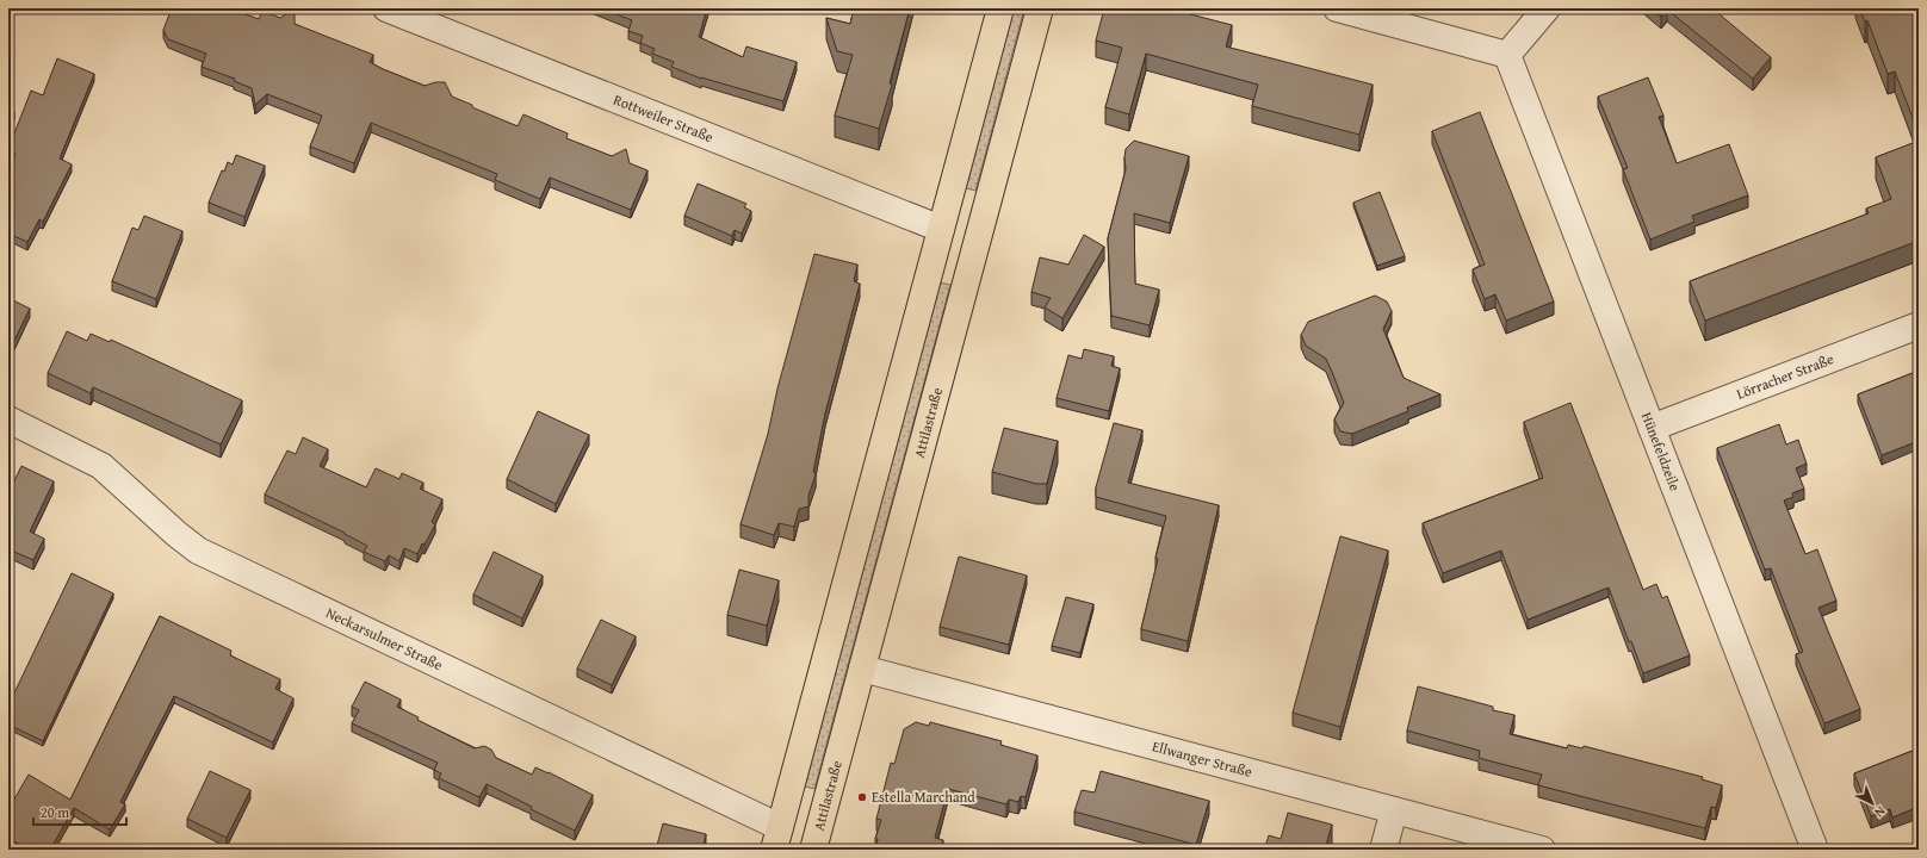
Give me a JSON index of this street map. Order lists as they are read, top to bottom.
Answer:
{
  "streets": {
    "main road": ["Attilastraße"],
    "street": [
      "Rottweiler Straße",
      "Lörracher Straße",
      "Hünefeldzeile",
      "Neckarsulmer Straße",
      "Ellwanger Straße"
    ]
  },
  "crossings": [
    ["Lörracher Straße", "Hünefeldzeile"],
    ["Attilastraße", "Neckarsulmer Straße"],
    ["Attilastraße", "Ellwanger Straße"]
  ],
  "places": ["Estella Marchand"],
  "scale_bar": "20 m",
  "north": "bottom right"
}
